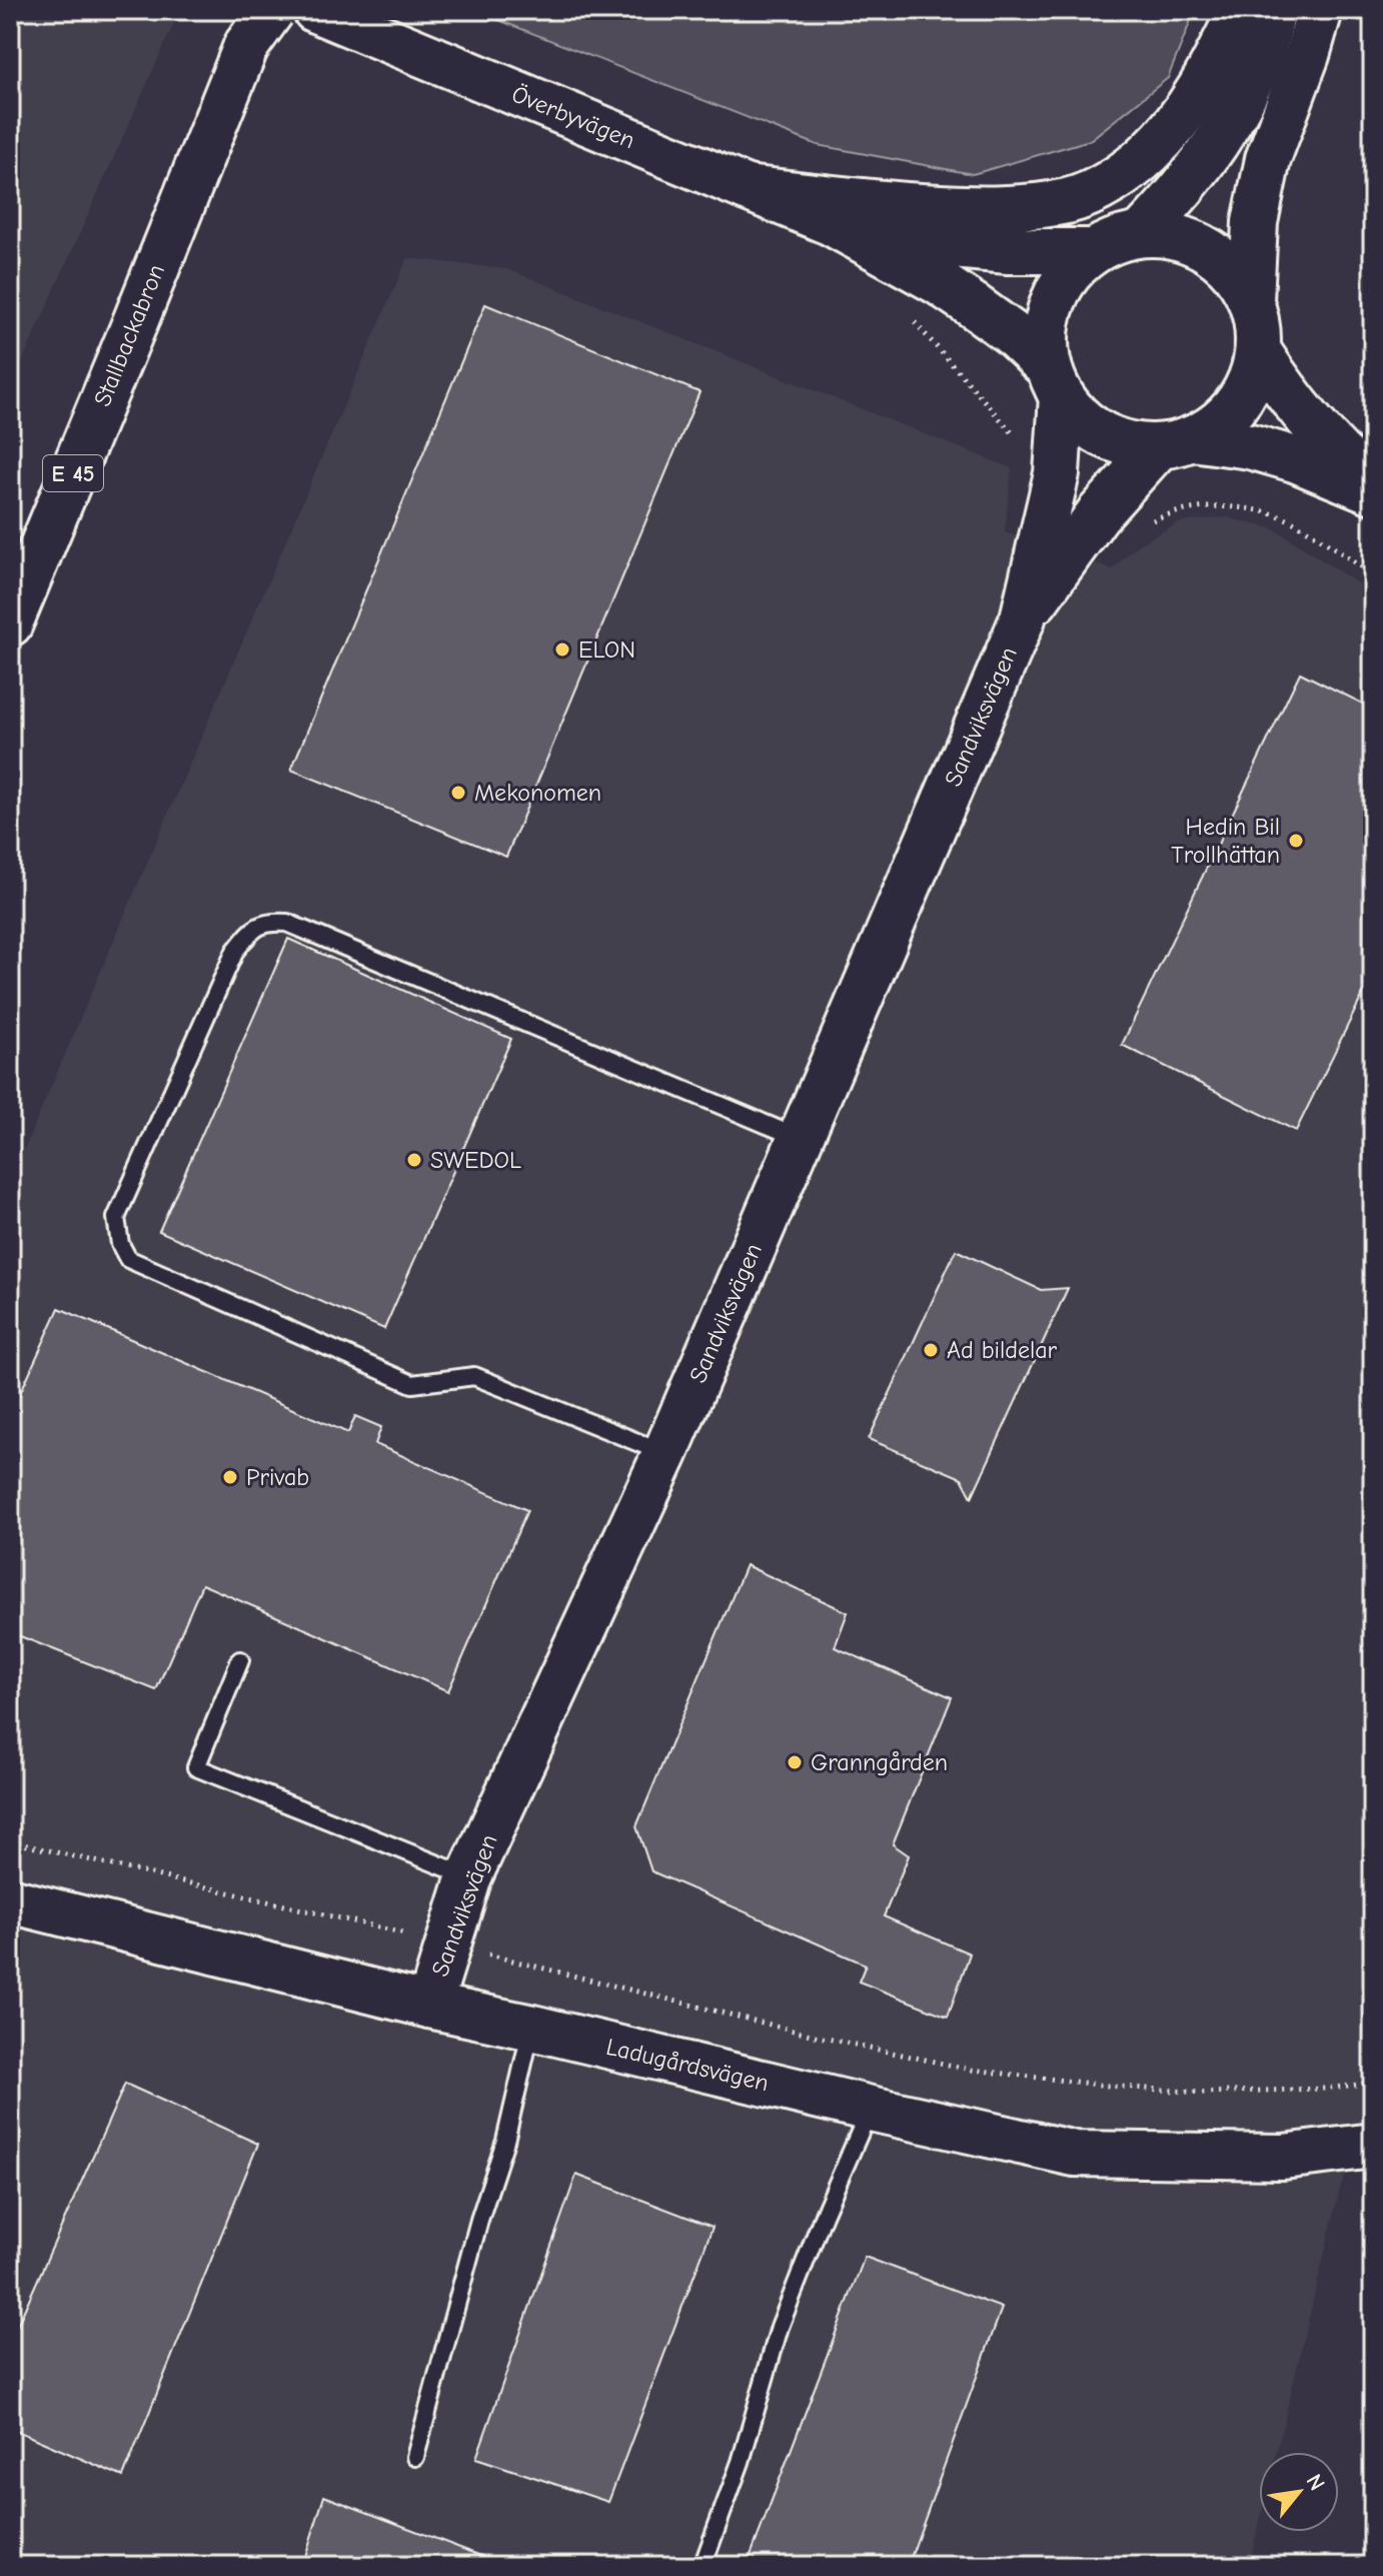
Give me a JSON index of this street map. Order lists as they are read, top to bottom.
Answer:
{
  "streets": {
    "main road": [
      "Överbyvägen",
      "Stallbackabron",
      "E 45",
      "Sandviksvägen",
      "Ladugårdsvägen"
    ]
  },
  "crossings": [
    ["Överbyvägen", "Sandviksvägen"],
    ["Sandviksvägen", "Ladugårdsvägen"]
  ],
  "places": [
    "ELON",
    "Mekonomen",
    "Hedin Bil Trollhättan",
    "SWEDOL",
    "Ad bildelar",
    "Privab",
    "Granngården"
  ],
  "north": "top right"
}
